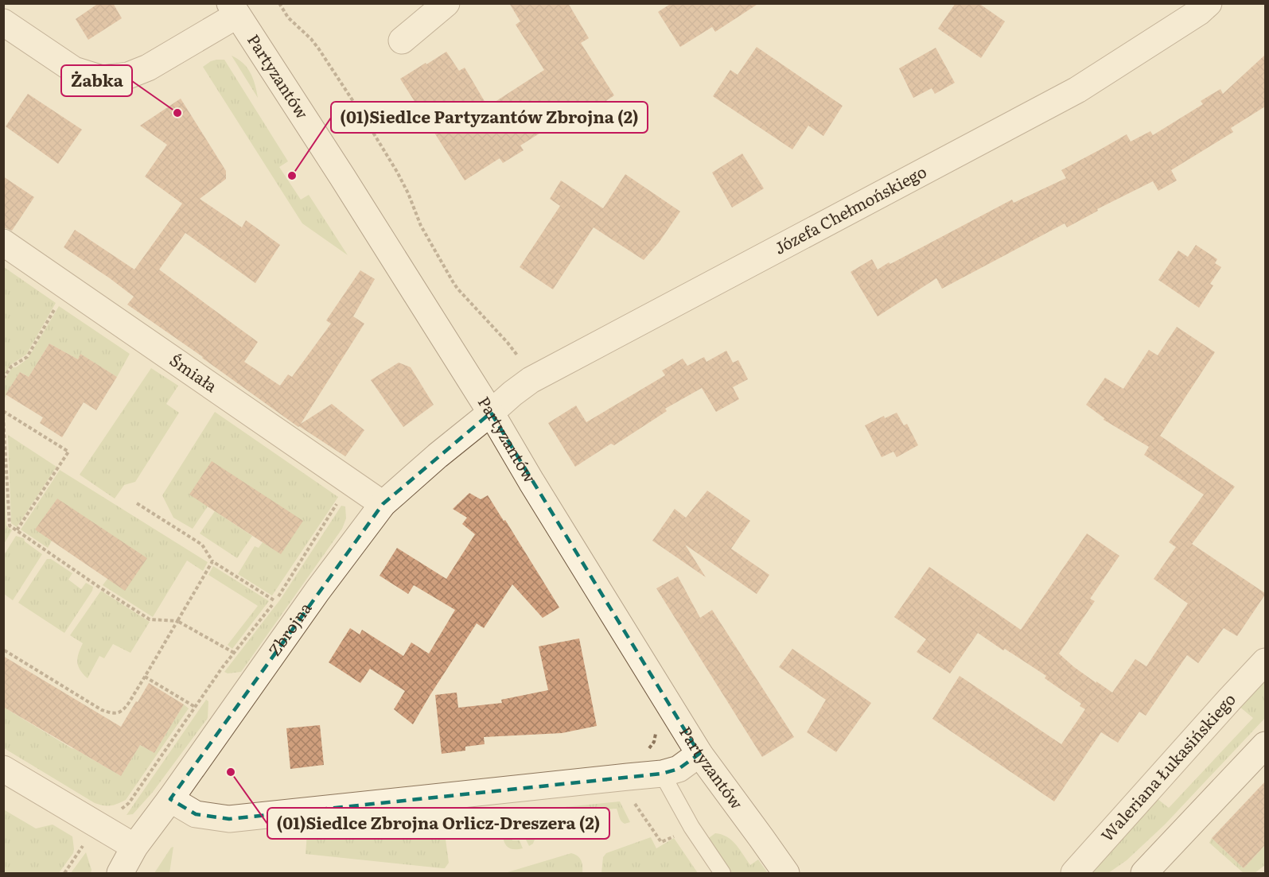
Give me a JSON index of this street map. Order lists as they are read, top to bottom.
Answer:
{
  "streets": {
    "street": [
      "Partyzantów",
      "Józefa Chełmońskiego",
      "Śmiała",
      "Zbrojna",
      "Waleriana Łukasińskiego"
    ]
  },
  "crossings": [
    ["Partyzantów", "Józefa Chełmońskiego"],
    ["Partyzantów", "Zbrojna"],
    ["Józefa Chełmońskiego", "Zbrojna"],
    ["Śmiała", "Zbrojna"]
  ],
  "places": ["Żabka", "(01)Siedlce Partyzantów Zbrojna (2)", "(01)Siedlce Zbrojna Orlicz-Dreszera (2)"]
}
